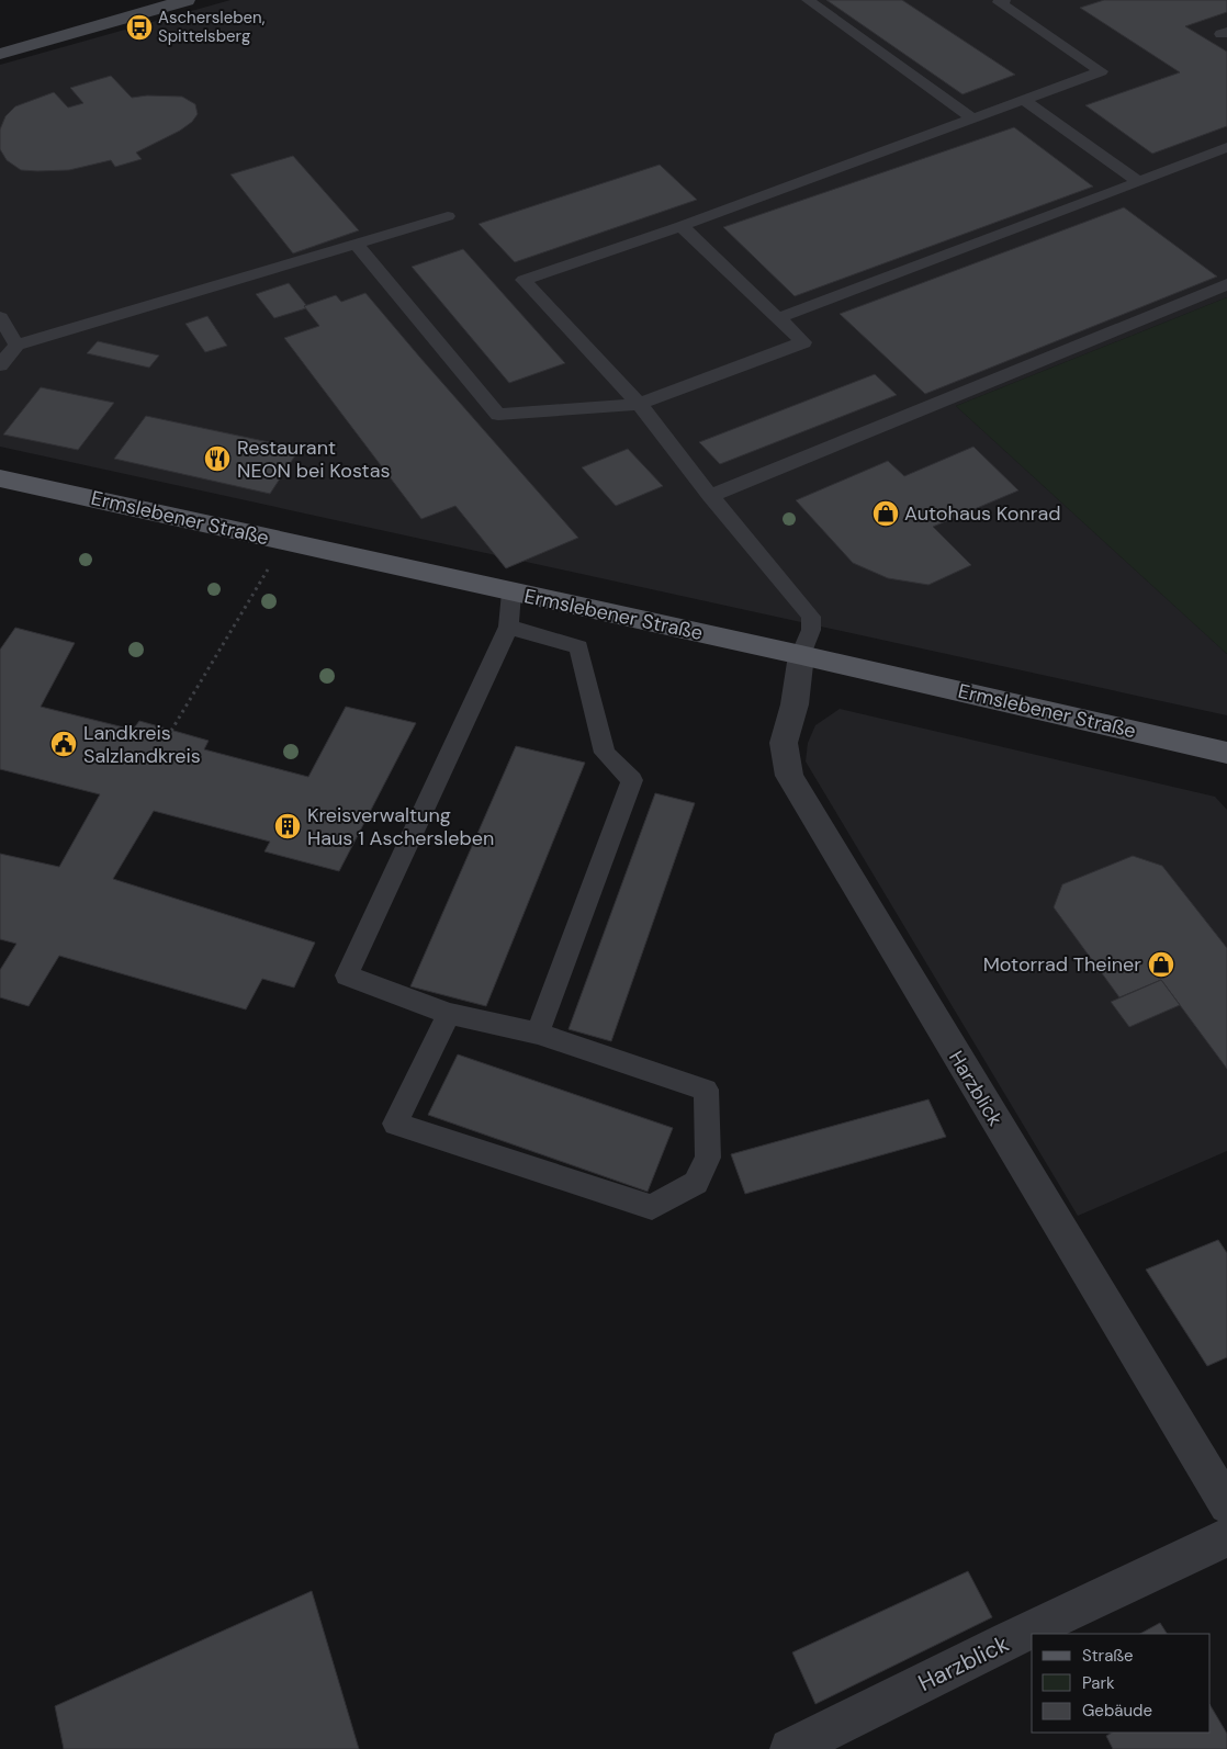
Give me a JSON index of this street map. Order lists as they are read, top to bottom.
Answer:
{
  "streets": {
    "main road": ["Ermslebener Straße"],
    "street": ["Harzblick"]
  },
  "crossings": [
    ["Ermslebener Straße", "Harzblick"]
  ],
  "places": {
    "bus stop": ["Aschersleben, Spittelsberg"],
    "restaurant": ["Restaurant NEON bei Kostas"],
    "shop": ["Autohaus Konrad", "Motorrad Theiner"],
    "public building": ["Landkreis Salzlandkreis"],
    "building": ["Kreisverwaltung Haus 1 Aschersleben"]
  },
  "legend": ["Straße", "Park", "Gebäude"]
}
